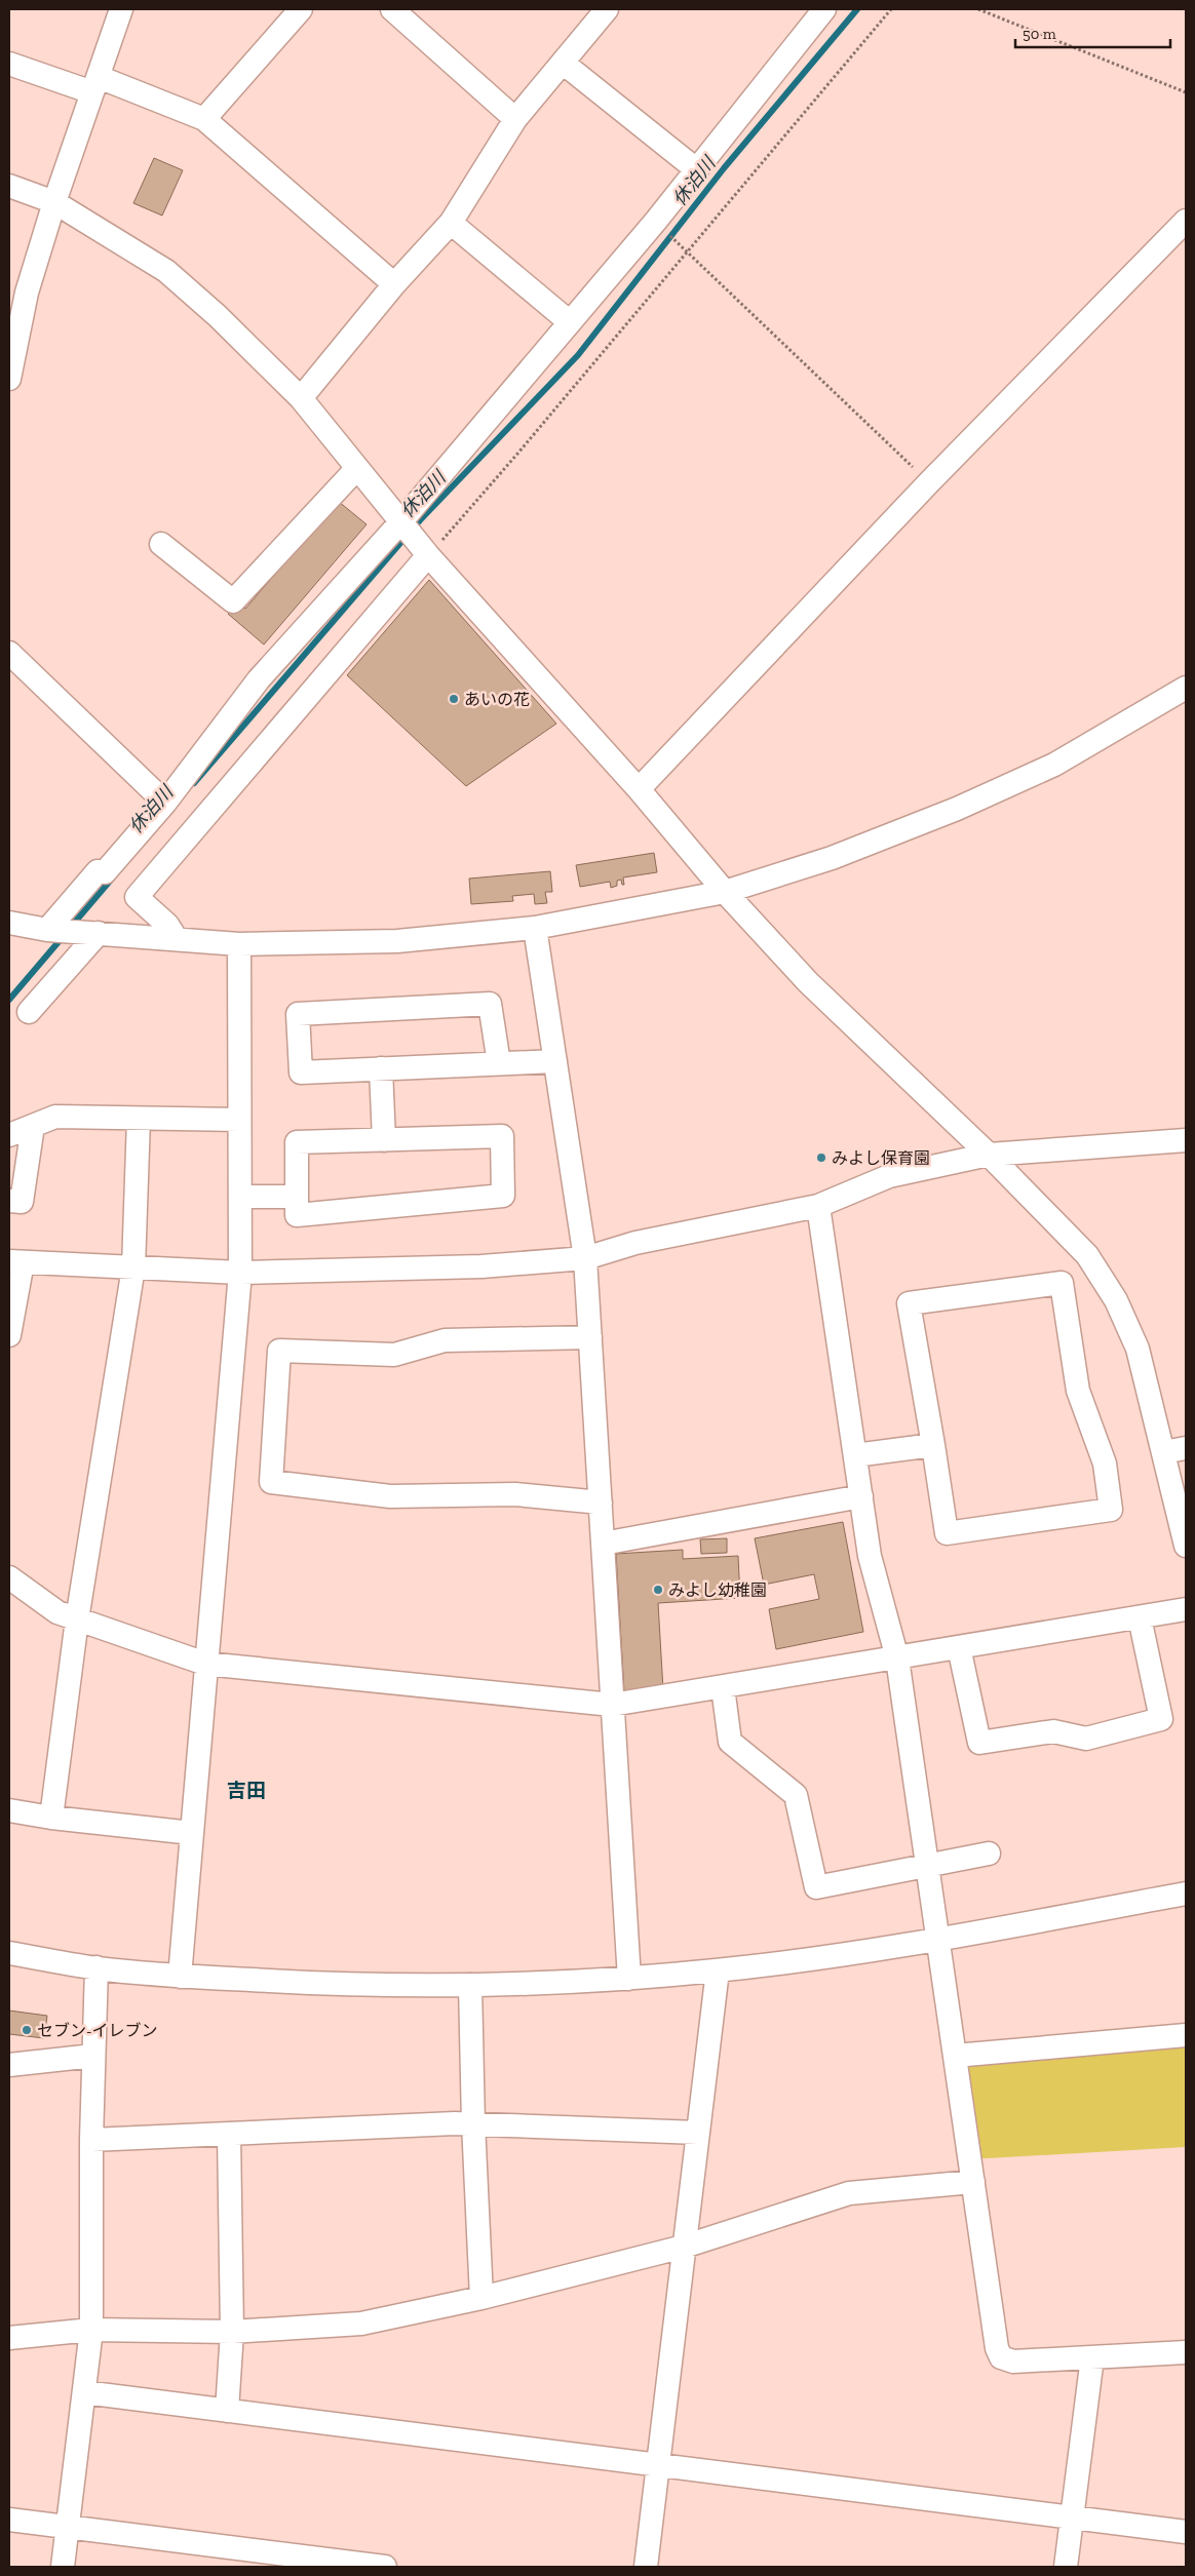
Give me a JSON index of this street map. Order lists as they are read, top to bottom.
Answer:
{
  "districts": ["吉田"],
  "water": ["休泊川"],
  "places": [
    "あいの花",
    "みよし保育園",
    "みよし幼稚園",
    "セブン-イレブン"
  ],
  "scale_bar": "50 m"
}
